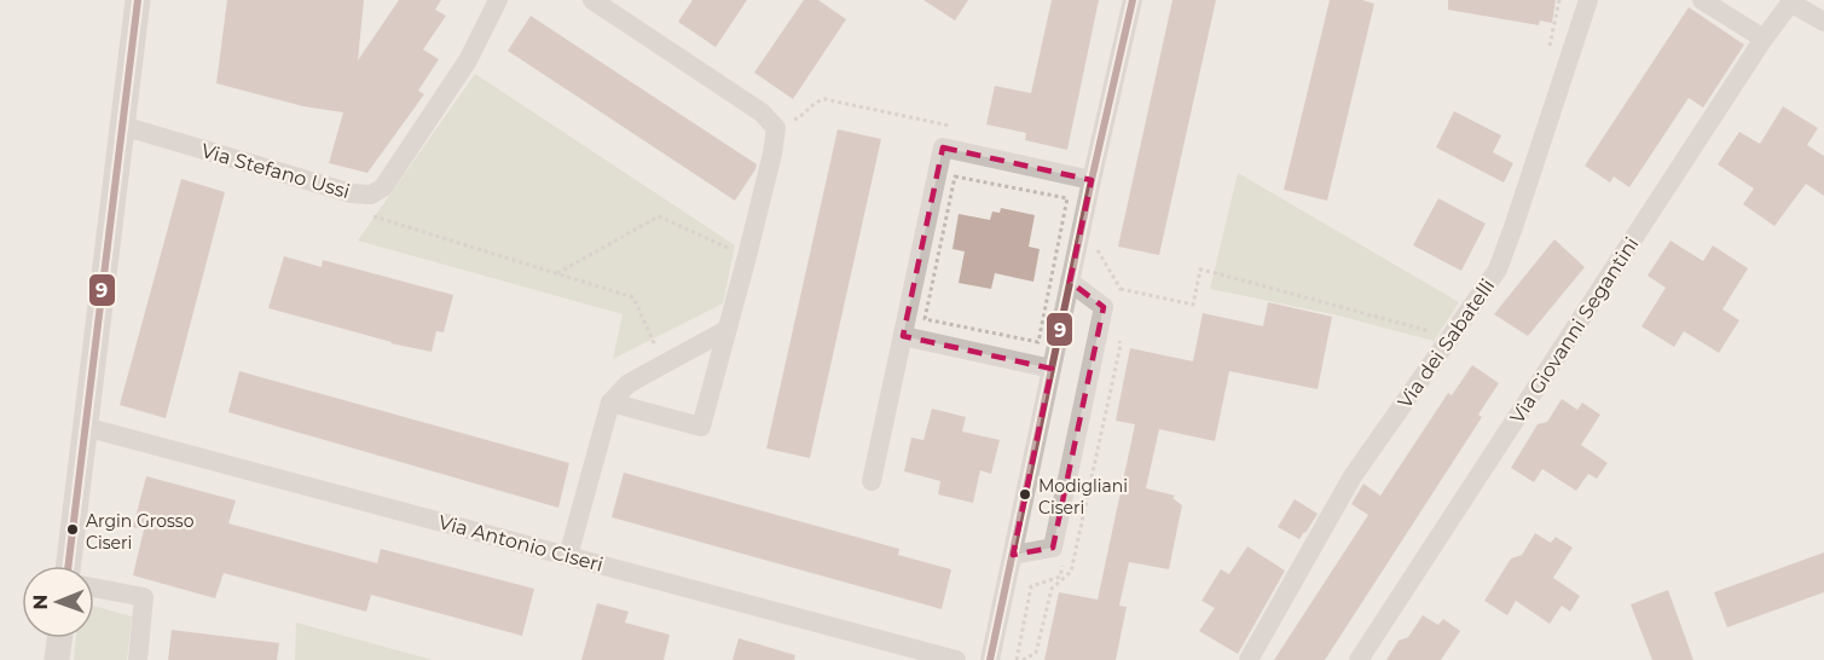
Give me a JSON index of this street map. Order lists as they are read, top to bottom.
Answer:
{
  "streets": {
    "street": [
      "Via Stefano Ussi",
      "Via Giovanni Segantini",
      "Via dei Sabatelli",
      "Via Antonio Ciseri"
    ]
  },
  "places": ["Modigliani Ciseri", "Argin Grosso Ciseri"],
  "lines": ["transit line 9"],
  "north": "left"
}
